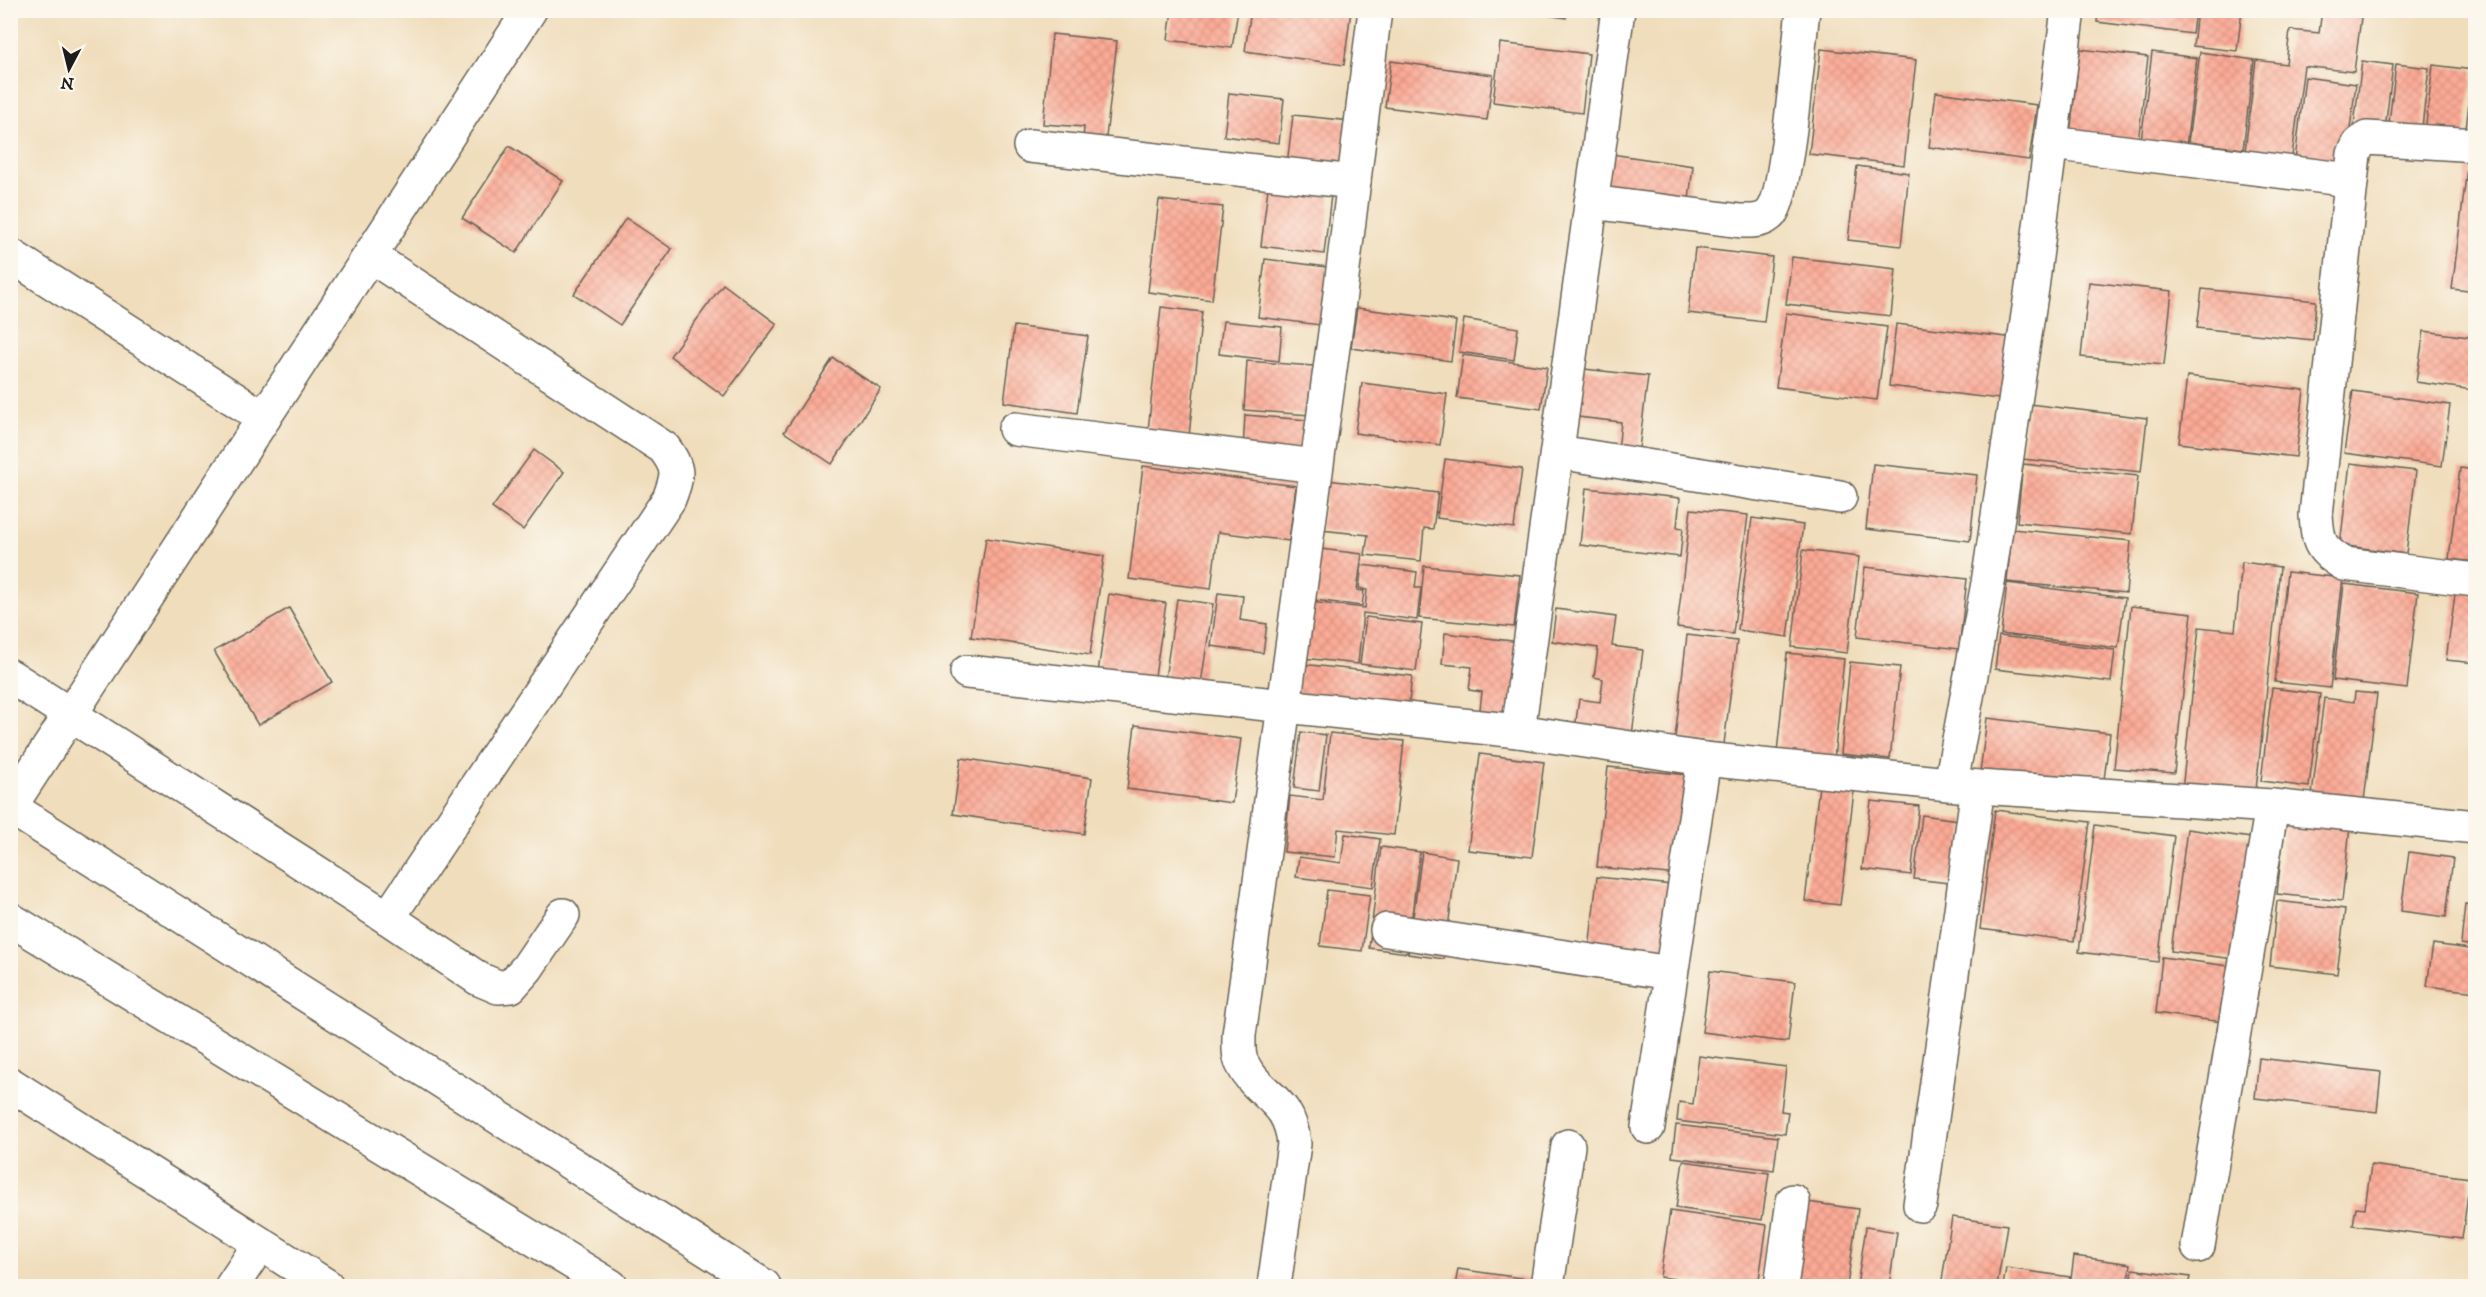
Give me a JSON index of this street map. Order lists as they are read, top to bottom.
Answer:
{
  "north": "bottom"
}
